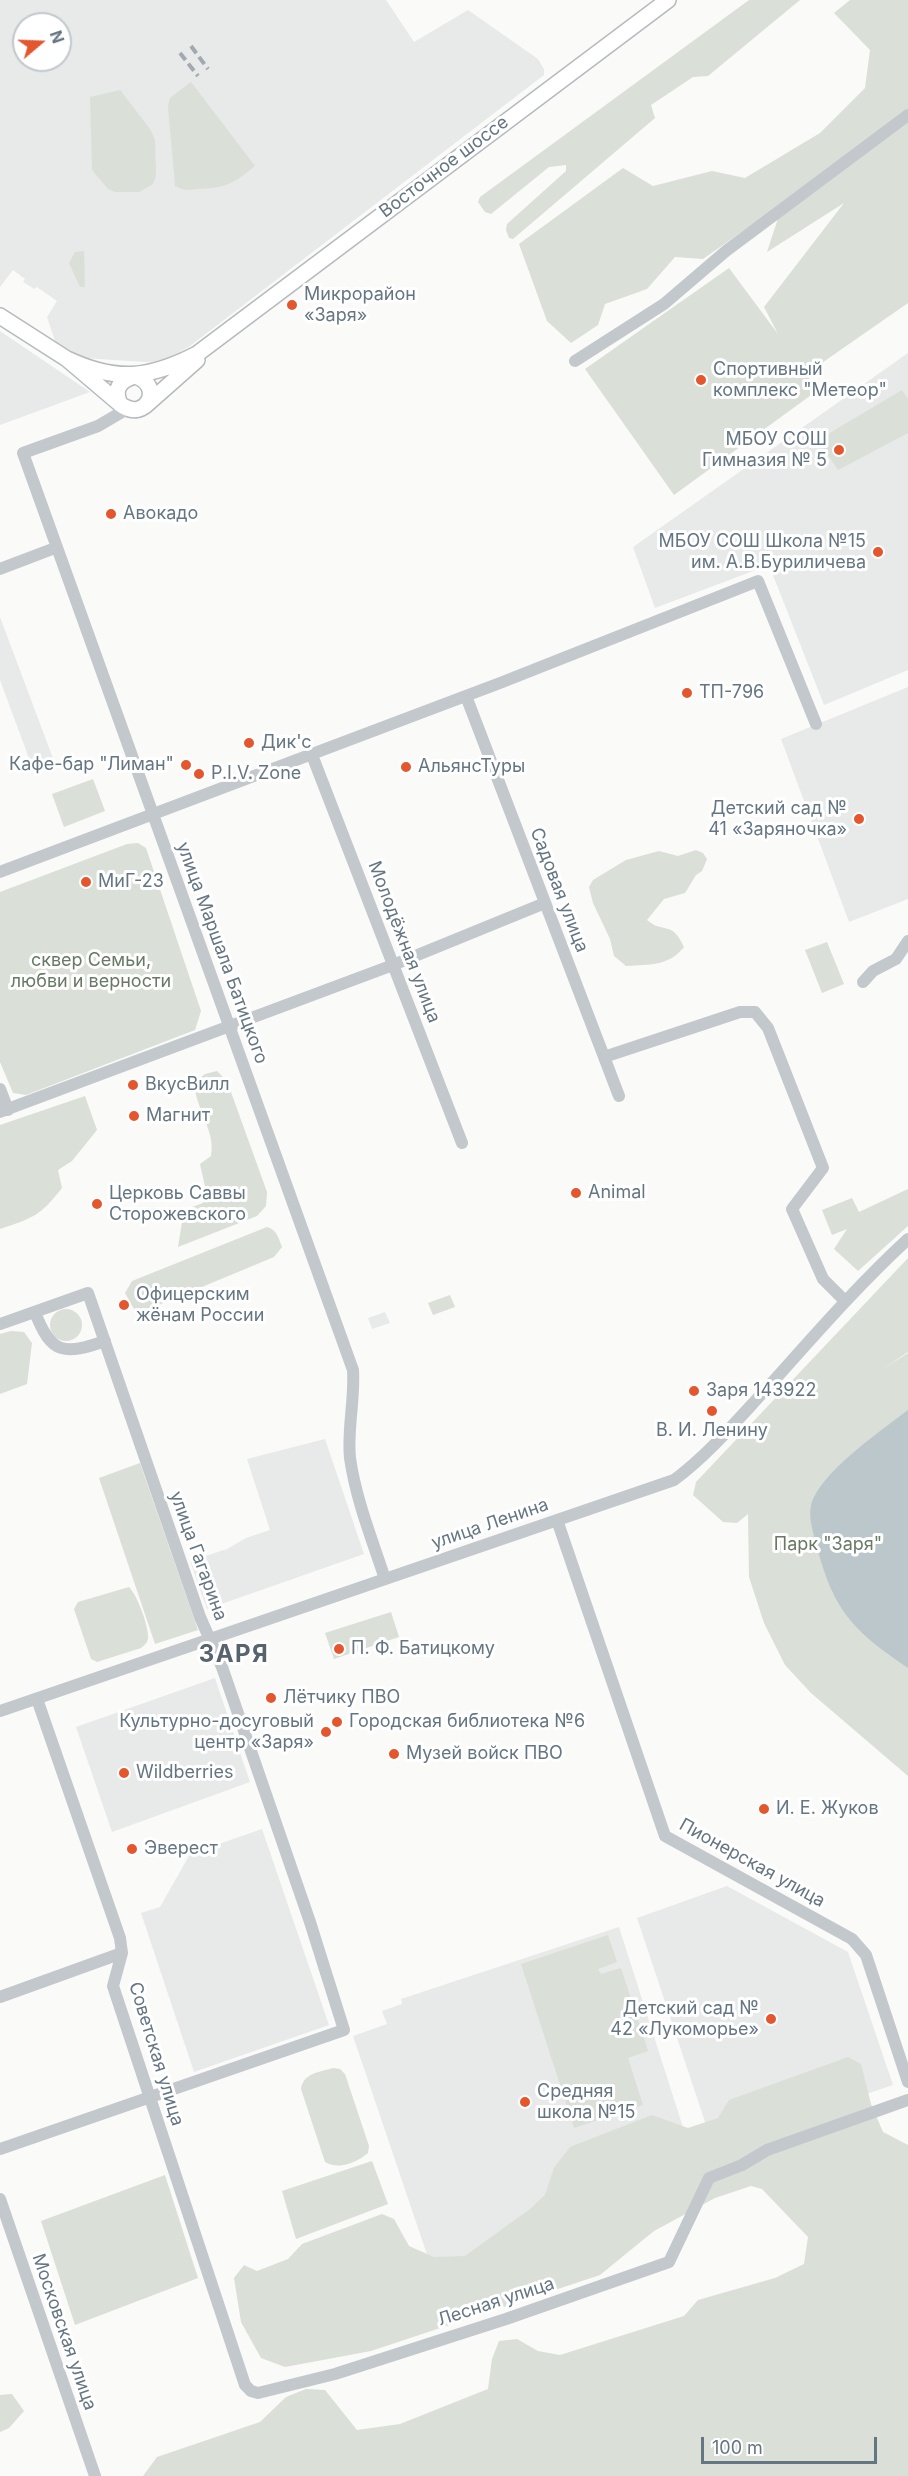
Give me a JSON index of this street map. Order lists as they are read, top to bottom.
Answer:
{
  "streets": {
    "main road": ["Восточное шоссе"],
    "street": [
      "Садовая улица",
      "Молодёжная улица",
      "улица Маршала Батицкого",
      "улица Ленина",
      "улица Гагарина",
      "Пионерская улица",
      "Советская улица",
      "Лесная улица",
      "Московская улица"
    ]
  },
  "crossings": [
    ["Восточное шоссе", "улица Маршала Батицкого"],
    ["улица Маршала Батицкого", "улица Ленина"],
    ["улица Ленина", "улица Гагарина"],
    ["улица Ленина", "Пионерская улица"],
    ["улица Ленина", "Советская улица"],
    ["улица Гагарина", "Советская улица"],
    ["Советская улица", "Лесная улица"]
  ],
  "districts": ["ЗАРЯ"],
  "parks": ["сквер Семьи, любви и верности", "Парк \"Заря\""],
  "places": [
    "Микрорайон «Заря»",
    "Спортивный комплекс \"Метеор\"",
    "МБОУ СОШ Гимназия № 5",
    "Авокадо",
    "МБОУ СОШ Школа №15 им. А.В.Буриличева",
    "ТП-796",
    "Дик'с",
    "Кафе-бар \"Лиман\"",
    "АльянсТуры",
    "P.I.V. Zone",
    "Детский сад № 41 «Заряночка»",
    "МиГ-23",
    "ВкусВилл",
    "Магнит",
    "Animal",
    "Церковь Саввы Сторожевского",
    "Офицерским жёнам России",
    "Заря 143922",
    "В. И. Ленину",
    "П. Ф. Батицкому",
    "Лётчику ПВО",
    "Городская библиотека №6",
    "Культурно-досуговый центр «Заря»",
    "Музей войск ПВО",
    "Wildberries",
    "И. Е. Жуков",
    "Эверест",
    "Детский сад № 42 «Лукоморье»",
    "Средняя школа №15"
  ],
  "scale_bar": "100 m",
  "north": "right"
}
